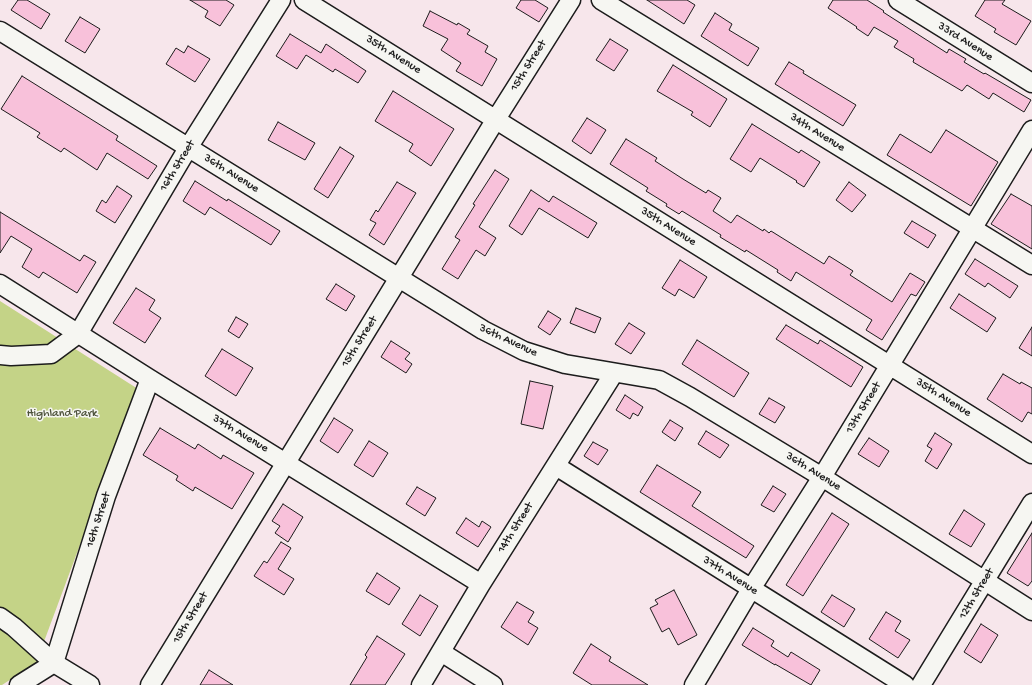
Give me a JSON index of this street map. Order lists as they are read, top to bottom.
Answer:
{
  "streets": {
    "street": [
      "33rd Avenue",
      "35th Avenue",
      "15th Street",
      "34th Avenue",
      "16th Street",
      "36th Avenue",
      "13th Street",
      "37th Avenue",
      "14th Street",
      "12th Street"
    ]
  },
  "crossings": [
    ["35th Avenue", "15th Street"],
    ["35th Avenue", "13th Street"],
    ["15th Street", "36th Avenue"],
    ["15th Street", "37th Avenue"],
    ["34th Avenue", "13th Street"],
    ["16th Street", "36th Avenue"],
    ["16th Street", "37th Avenue"],
    ["36th Avenue", "13th Street"],
    ["36th Avenue", "14th Street"],
    ["36th Avenue", "12th Street"],
    ["13th Street", "37th Avenue"],
    ["37th Avenue", "14th Street"]
  ],
  "parks": ["Highland Park"]
}
